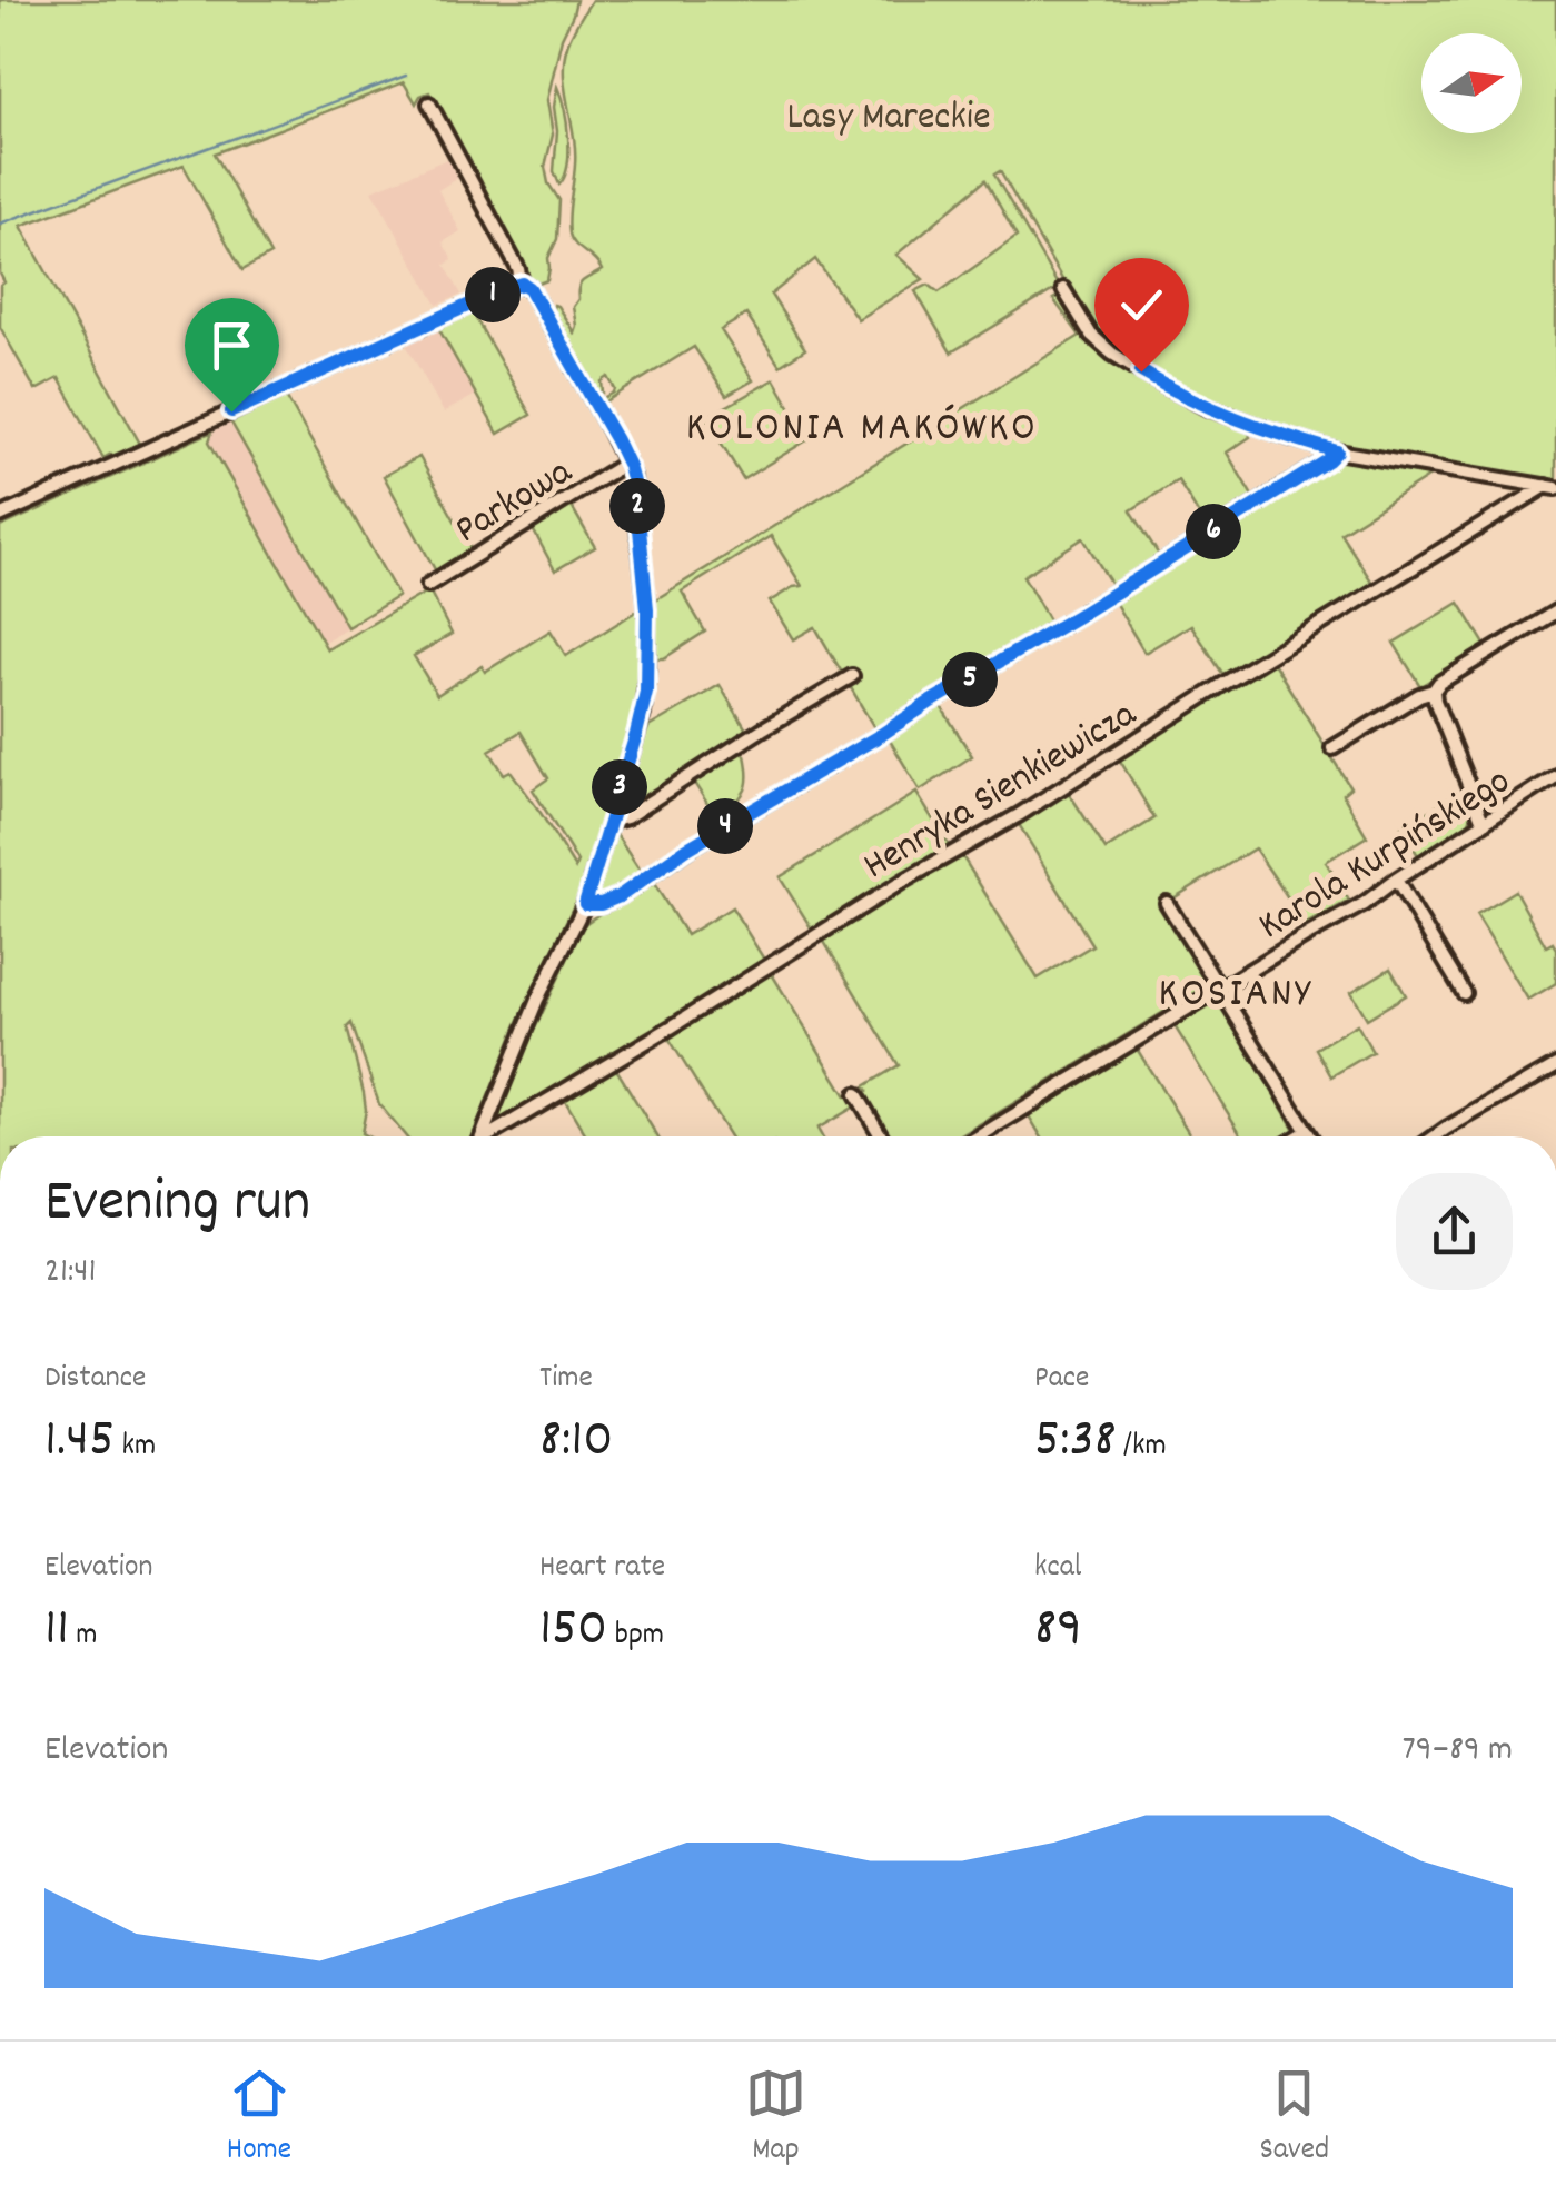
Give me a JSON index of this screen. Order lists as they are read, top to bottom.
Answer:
{
  "streets": {
    "street": ["Parkowa", "Henryka Sienkiewicza", "Karola Kurpińskiego"]
  },
  "districts": ["KOLONIA MAKÓWKO", "KOSIANY"],
  "parks": ["Lasy Mareckie"],
  "north": "right",
  "page": {
    "pins": [
      "1",
      "2",
      "6",
      "5",
      "3",
      "4"
    ],
    "heading": ["Evening run", "21:41"],
    "stats": [
      ["Distance", "1.45 km"],
      ["Time", "8:10"],
      ["Pace", "5:38 /km"],
      ["Elevation", "11 m"],
      ["Heart rate", "150 bpm"],
      ["kcal", "89"]
    ],
    "chart": ["Elevation", "79–89 m"],
    "tabs": ["Home", "Map", "Saved"]
  }
}
